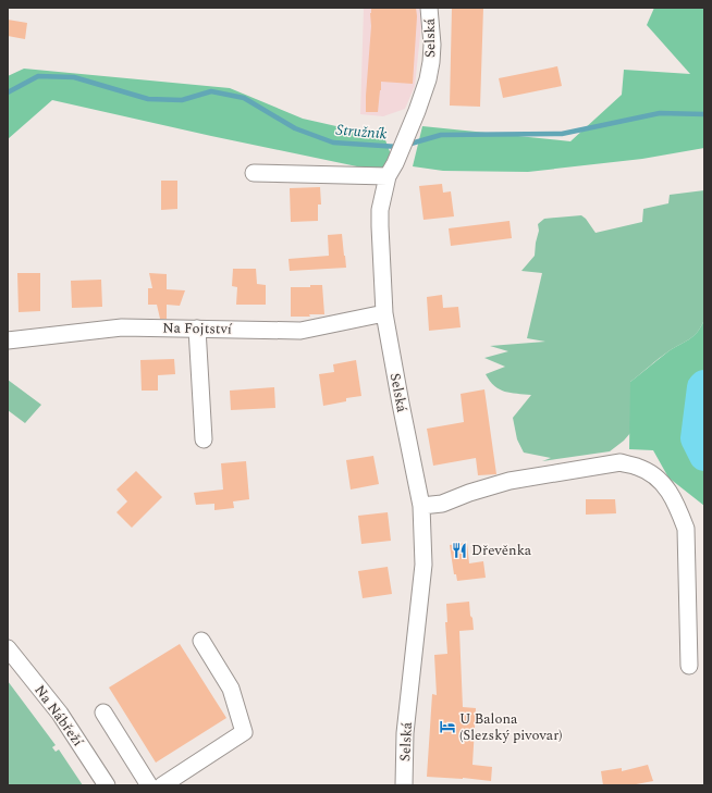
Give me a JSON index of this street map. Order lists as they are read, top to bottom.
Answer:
{
  "streets": {
    "street": ["Selská", "Na Fojtství", "Na Nábřeží"]
  },
  "crossings": [
    ["Selská", "Na Fojtství"]
  ],
  "water": ["Stružník"],
  "places": {
    "restaurant": ["Dřevěnka"],
    "hotel": ["U Balona (Slezský pivovar)"]
  }
}
